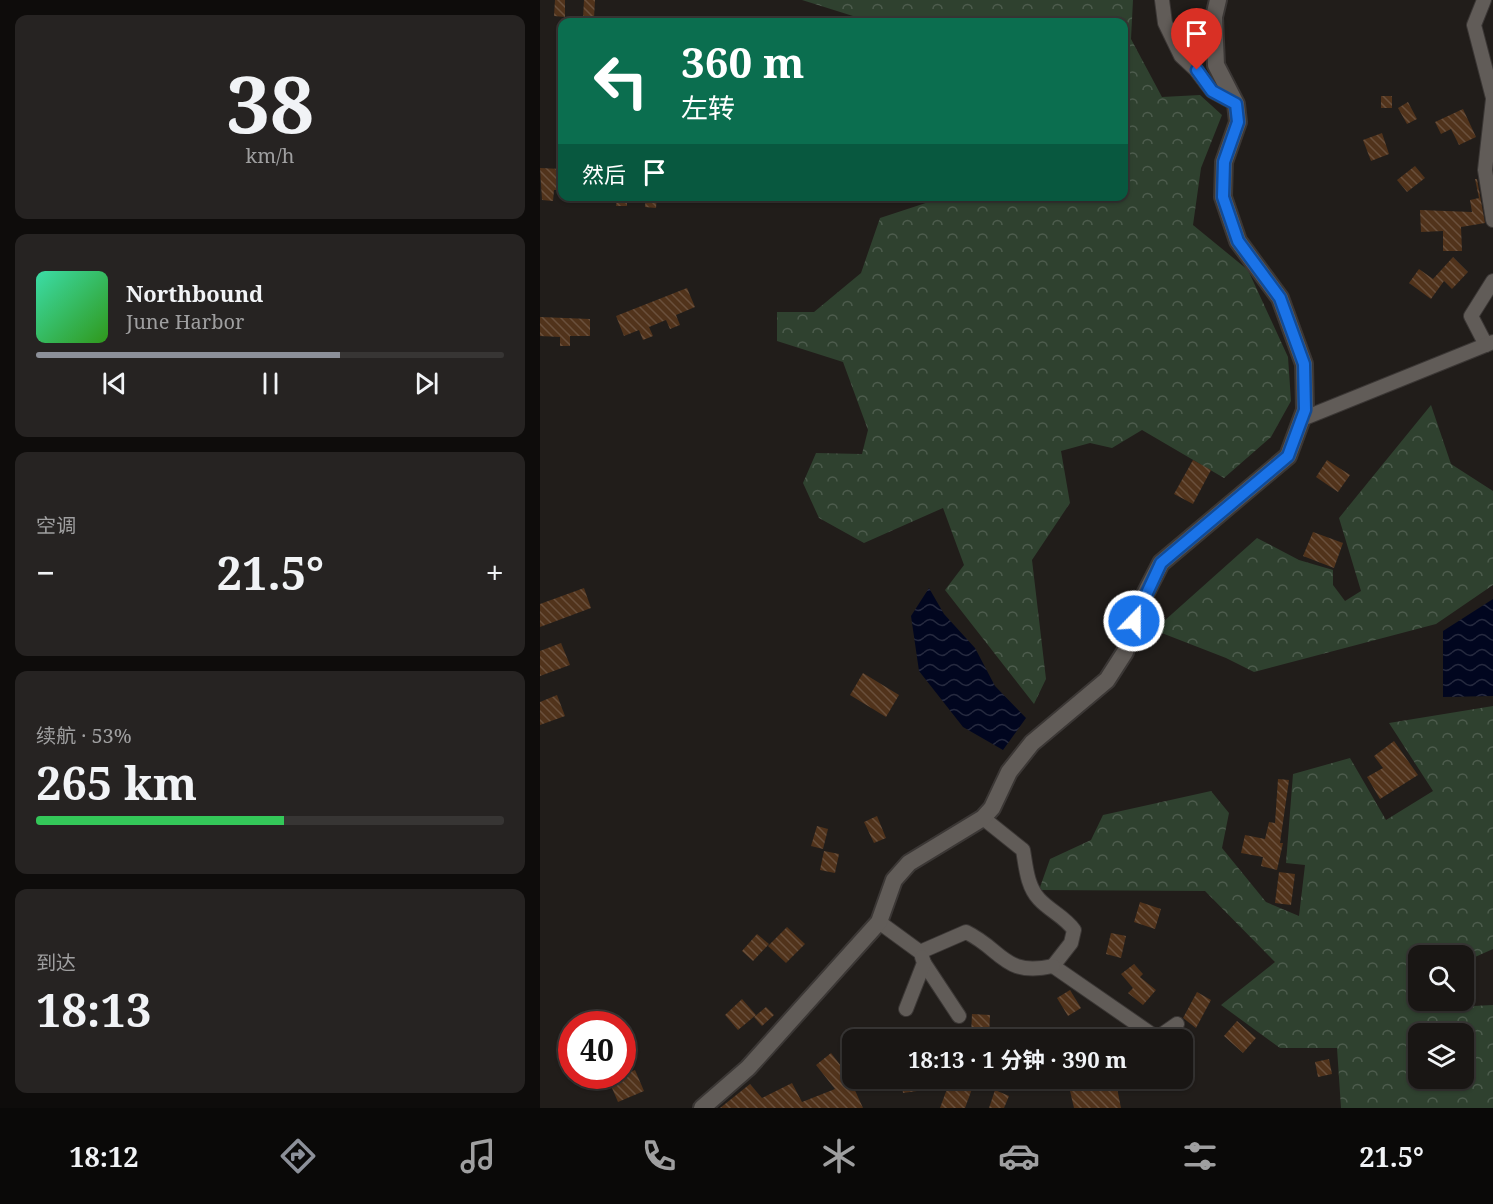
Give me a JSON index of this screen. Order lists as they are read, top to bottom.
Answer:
{
  "page": {
    "tile": [
      ["38", "km/h"],
      "空调",
      ["续航 · 53%", "265 km"],
      ["到达", "18:13"]
    ],
    "turn": ["360 m", "左转"],
    "then": "然后",
    "song": ["Northbound", "June Harbor"],
    "heat": ["−", "21.5°", "+"],
    "limit": "40",
    "trip": "18:13 · 1 分钟 · 390 m",
    "tabs": ["18:12", "21.5°"]
  }
}
